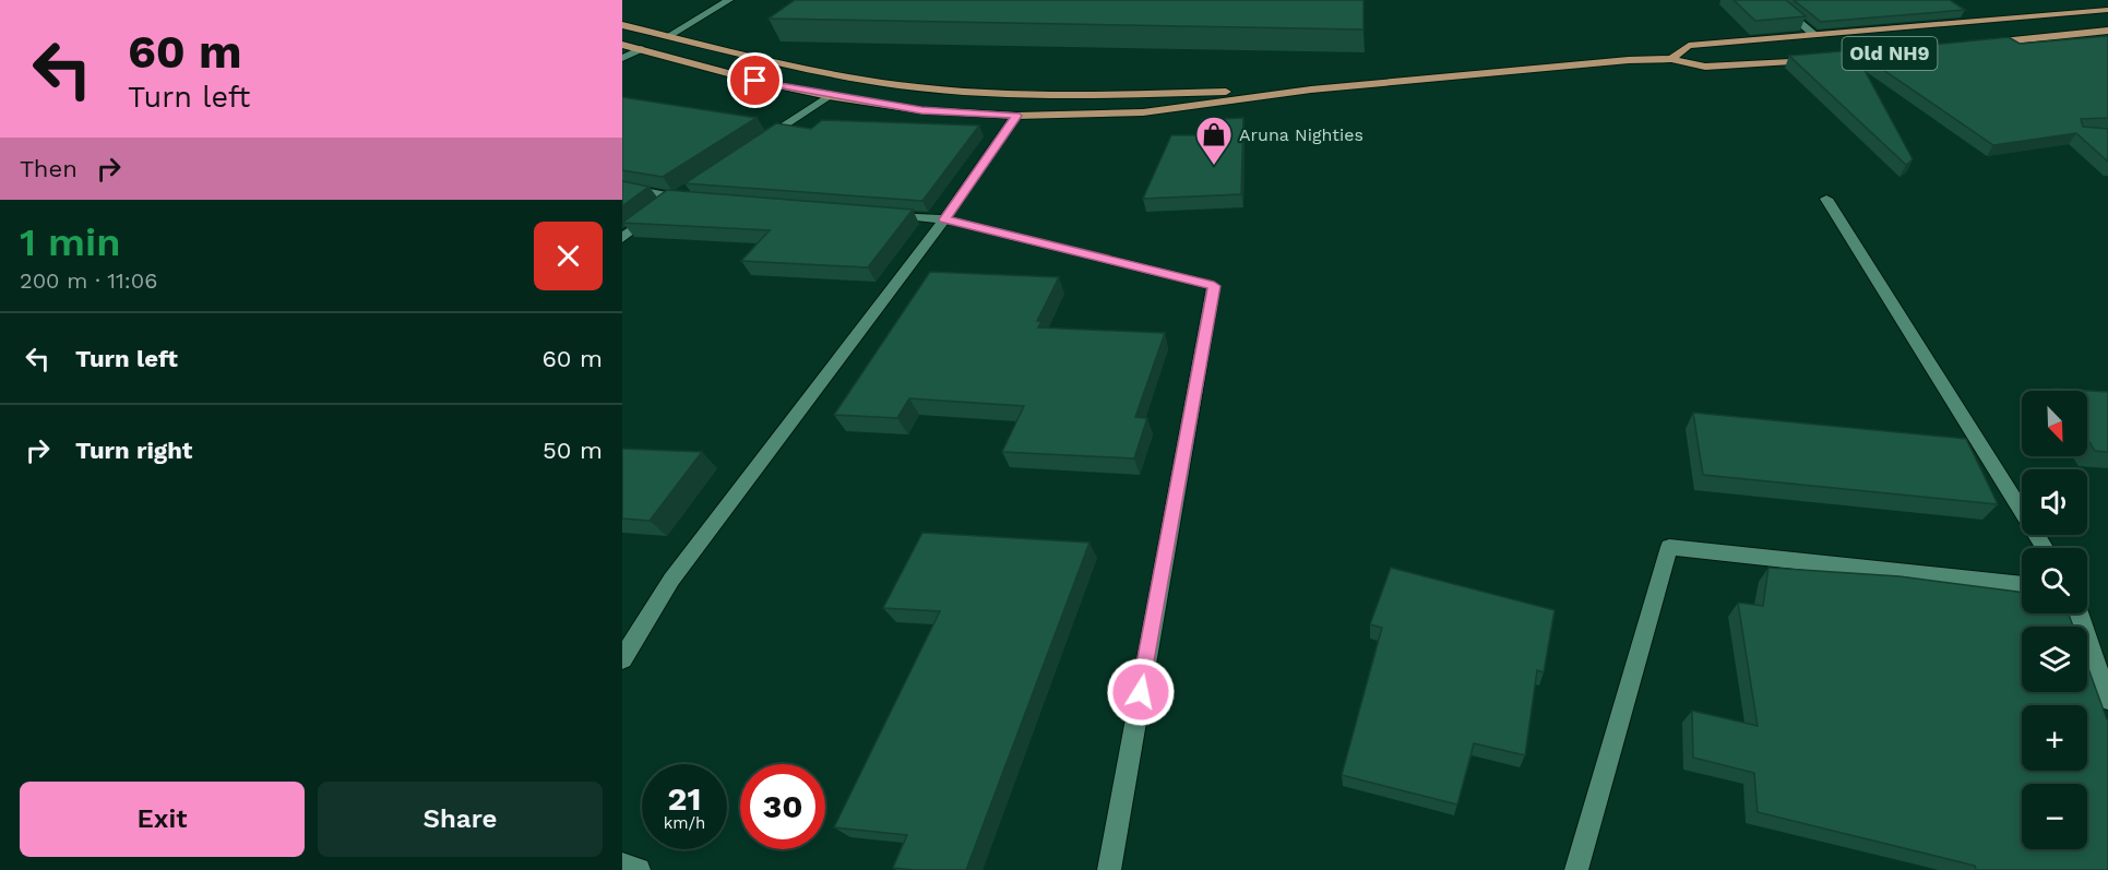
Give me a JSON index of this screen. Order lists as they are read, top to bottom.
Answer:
{
  "streets": {
    "main road": ["Old NH9"]
  },
  "places": {
    "shop": ["Aruna Nighties"]
  },
  "north": "bottom right",
  "page": {
    "turn": ["60 m", "Turn left"],
    "then": "Then",
    "heading": ["1 min", "200 m · 11:06"],
    "list": [
      {
        "name": "Turn left",
        "value": "60 m"
      },
      {
        "name": "Turn right",
        "value": "50 m"
      }
    ],
    "map_buttons": ["+", "−"],
    "speed": "21 km/h",
    "limit": "30",
    "buttons": ["Exit", "Share"]
  }
}
